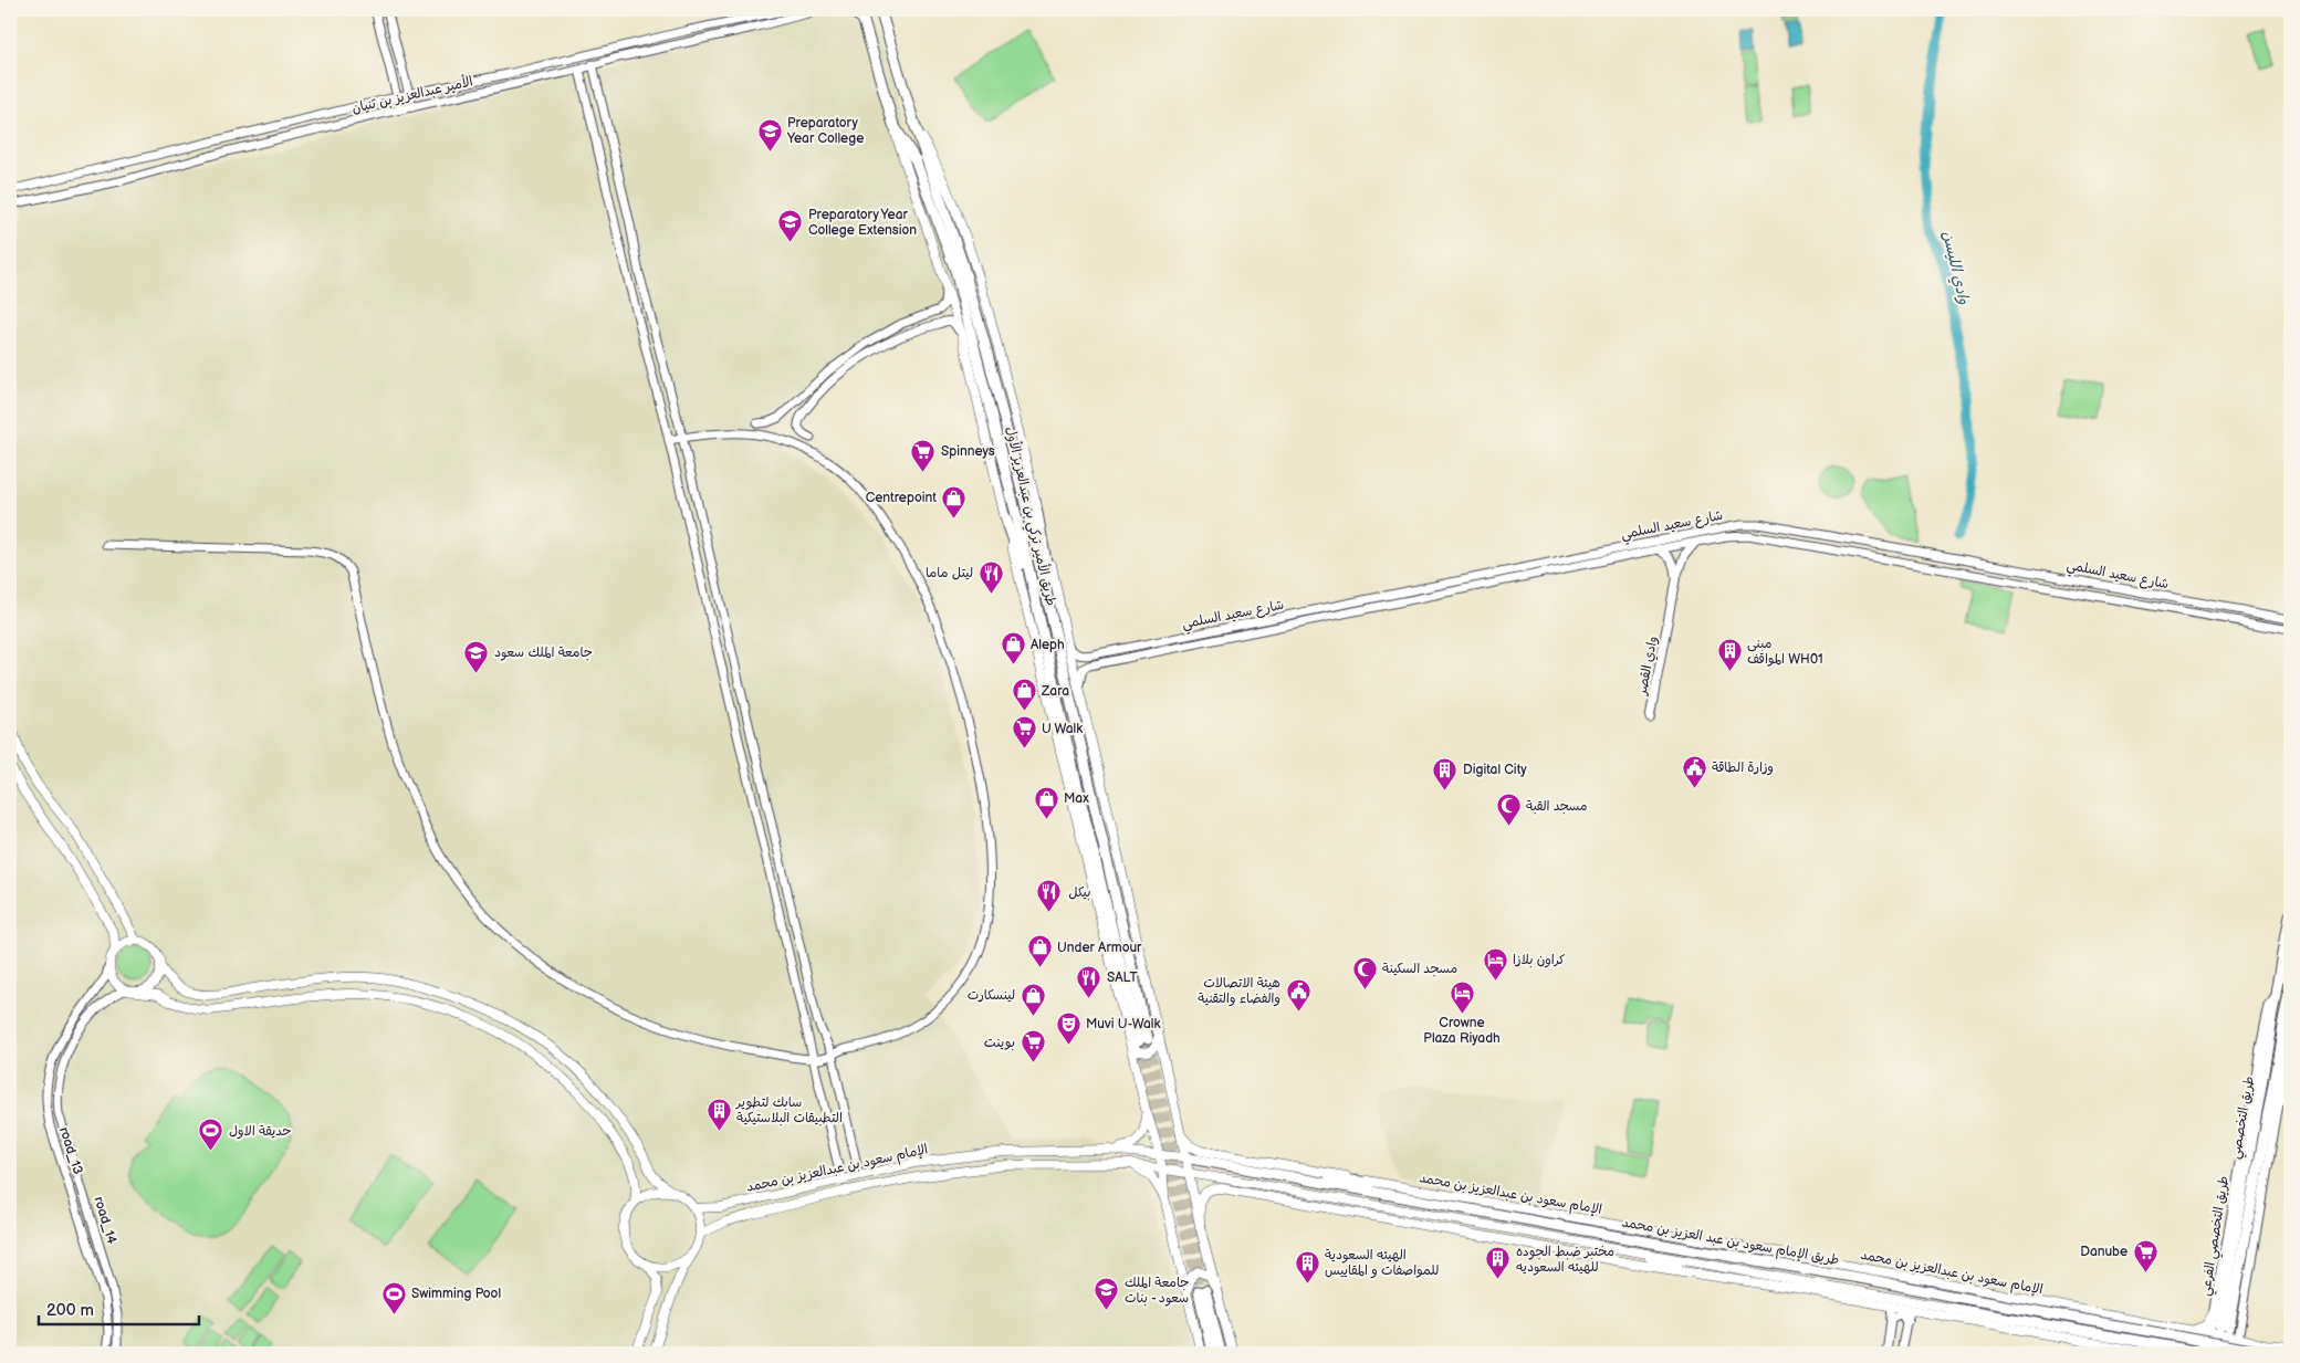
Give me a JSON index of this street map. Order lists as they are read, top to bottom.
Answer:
{
  "streets": {
    "main road": [
      "طريق الأمير تركي بن عبدالعزيز الأول",
      "طريق التخصصي",
      "الإمام سعود بن عبدالعزيز بن محمد",
      "طريق الإمام سعود بن عبد العزيز بن محمد"
    ],
    "street": [
      "الأمير عبدالعزيز بن ثنيان",
      "شارع سعيد السلمي",
      "وادي القصر",
      "road_13",
      "road_14",
      "طريق التخصصي الفرعي"
    ]
  },
  "crossings": [
    ["طريق التخصصي", "طريق التخصصي الفرعي"],
    ["road_13", "road_14"],
    ["الإمام سعود بن عبدالعزيز بن محمد", "طريق التخصصي الفرعي"],
    ["الإمام سعود بن عبدالعزيز بن محمد", "طريق الإمام سعود بن عبد العزيز بن محمد"],
    ["طريق التخصصي الفرعي", "طريق الإمام سعود بن عبد العزيز بن محمد"]
  ],
  "water": ["وادي الليسن"],
  "places": {
    "school or university": [
      "Preparatory Year College",
      "Preparatory Year College Extension",
      "جامعة الملك سعود",
      "جامعة الملك سعود - بنات"
    ],
    "supermarket": [
      "Spinneys",
      "U Walk",
      "بوينت",
      "Danube"
    ],
    "shop": [
      "Centrepoint",
      "Aleph",
      "Zara",
      "Max",
      "Under Armour",
      "لينسكارت"
    ],
    "restaurant": ["ليتل ماما", ".بيكل", "SALT"],
    "building": [
      "مبنى المواقف WH01",
      "Digital City",
      "سابك لتطوير التطبيقات البلاستيكية",
      "مختبر ضبط الجوده للهيئه السعوديه",
      "الهيئه السعودية للمواصفات و المقاييس"
    ],
    "public building": ["وزارة الطاقة", "هيئة الاتصالات والفضاء والتقنية"],
    "mosque": ["مسجد القبة", "مسجد السكينة"],
    "hotel": ["كراون بلازا", "Crowne Plaza Riyadh"],
    "theatre": ["Muvi U-Walk"],
    "sports": ["حديقة الاول", "Swimming Pool"]
  },
  "scale_bar": "200 m"
}
